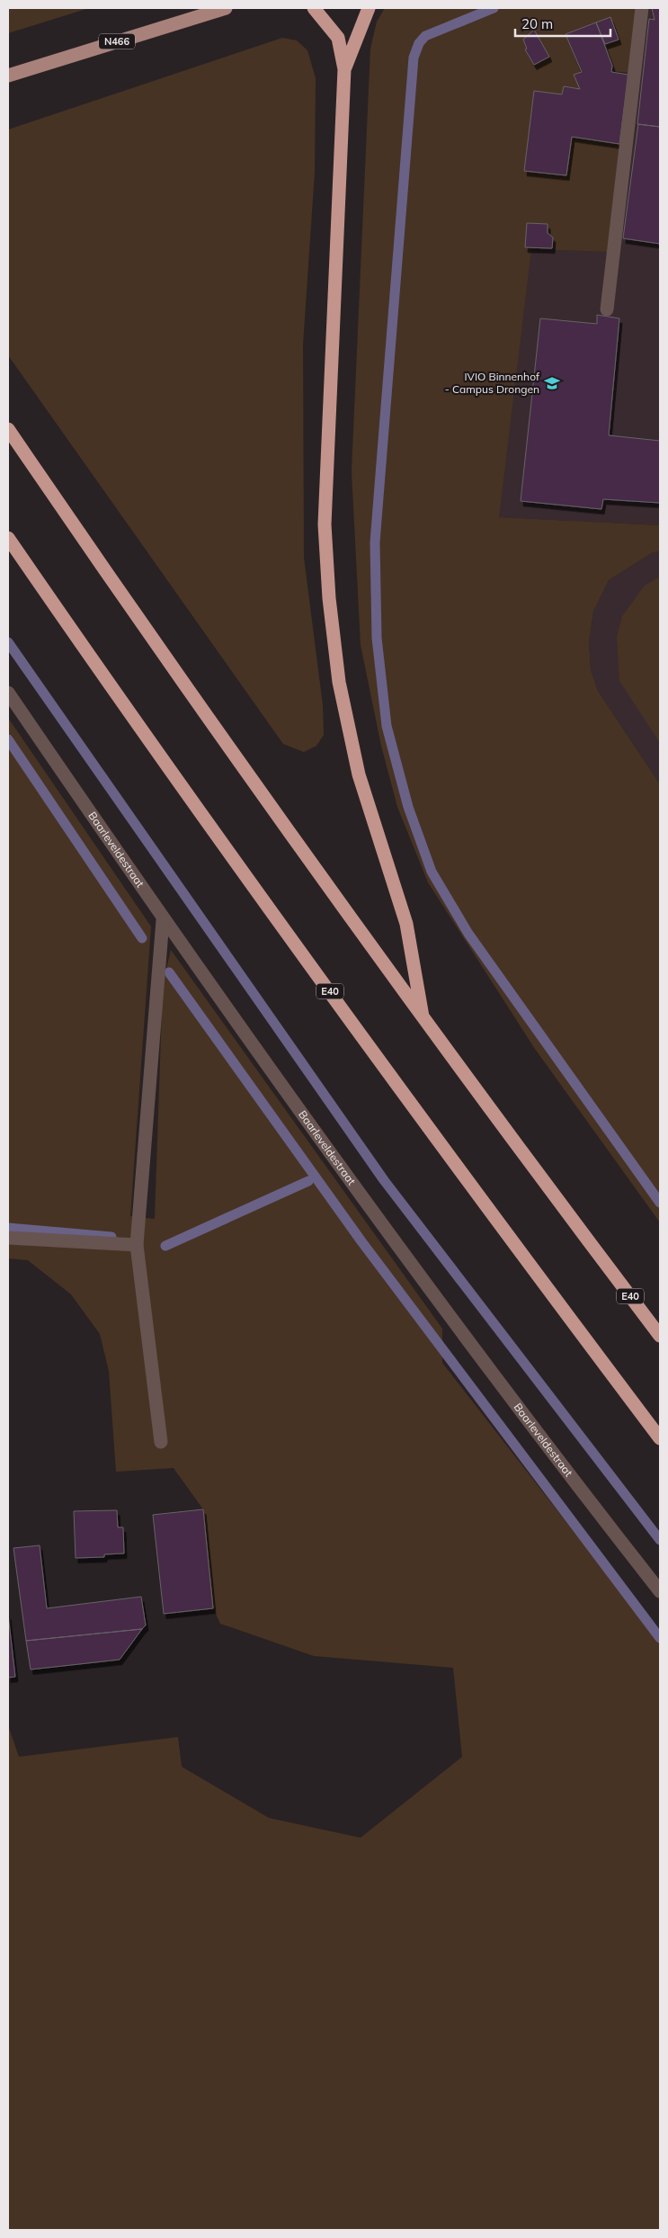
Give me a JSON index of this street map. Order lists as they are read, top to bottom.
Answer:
{
  "streets": {
    "highway": ["E40"],
    "main road": ["N466"],
    "street": ["Baarleveldestraat"]
  },
  "places": {
    "school or university": ["IVIO Binnenhof - Campus Drongen"]
  },
  "scale_bar": "20 m"
}
